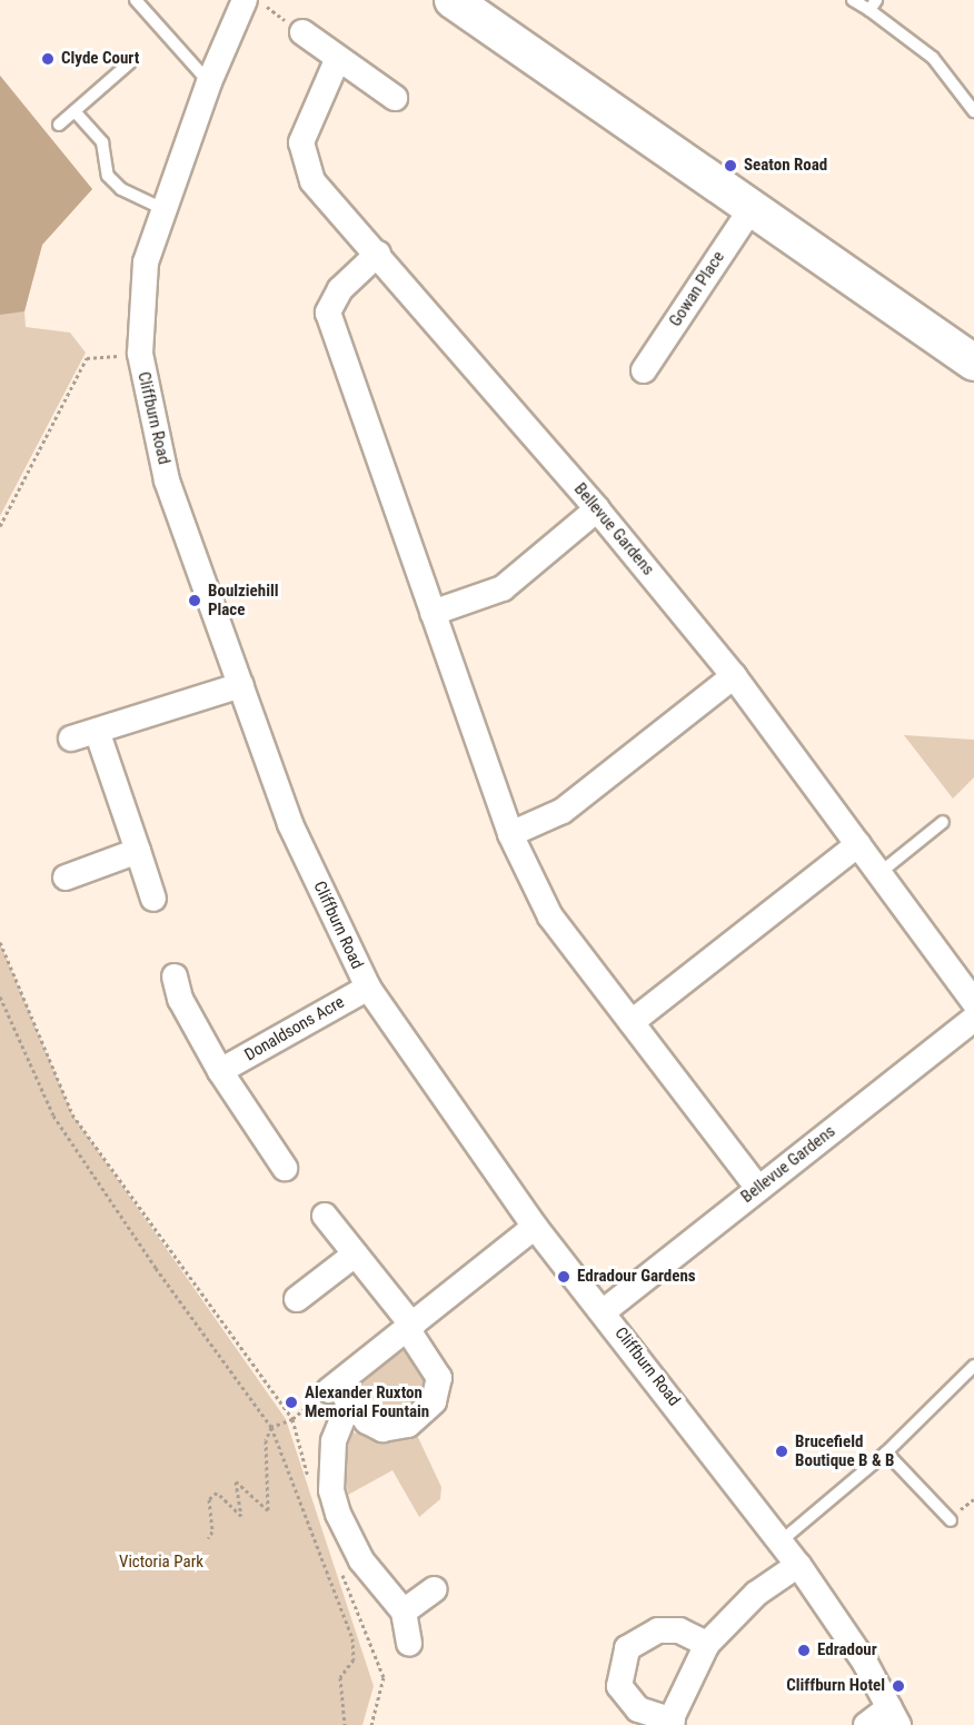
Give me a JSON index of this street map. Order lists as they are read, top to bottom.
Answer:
{
  "streets": {
    "street": [
      "Gowan Place",
      "Cliffburn Road",
      "Bellevue Gardens",
      "Donaldsons Acre"
    ]
  },
  "crossings": [
    ["Cliffburn Road", "Bellevue Gardens"],
    ["Cliffburn Road", "Donaldsons Acre"]
  ],
  "parks": ["Victoria Park"],
  "places": [
    "Clyde Court",
    "Seaton Road",
    "Boulziehill Place",
    "Edradour Gardens",
    "Alexander Ruxton Memorial Fountain",
    "Brucefield Boutique B & B",
    "Edradour",
    "Cliffburn Hotel"
  ]
}
